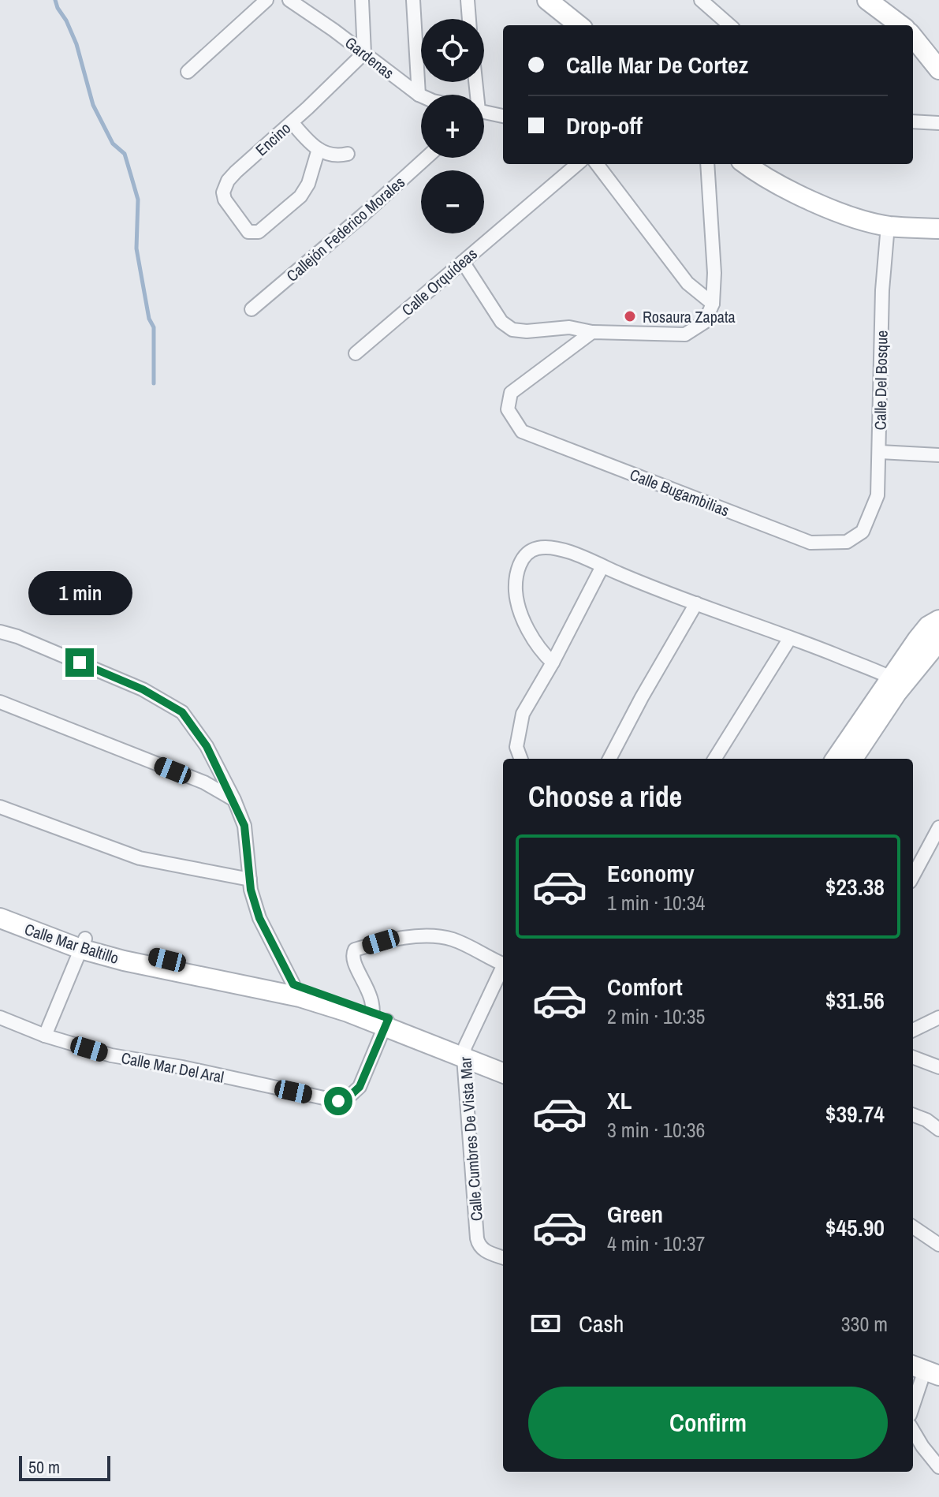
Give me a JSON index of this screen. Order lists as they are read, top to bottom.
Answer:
{
  "streets": {
    "main road": ["Calle Mar Baltillo"],
    "street": [
      "Gardenas",
      "Encino",
      "Callejón Federico Morales",
      "Calle Orquídeas",
      "Calle Del Bosque",
      "Calle Bugambilias",
      "Calle Mar Del Aral",
      "Calle Cumbres De Vista Mar"
    ]
  },
  "crossings": [
    ["Gardenas", "Encino"],
    ["Calle Del Bosque", "Calle Bugambilias"],
    ["Calle Mar Baltillo", "Calle Mar Del Aral"],
    ["Calle Mar Baltillo", "Calle Cumbres De Vista Mar"]
  ],
  "places": ["Rosaura Zapata"],
  "scale_bar": "50 m",
  "page": {
    "map_buttons": ["+", "−"],
    "banner": ["Calle Mar De Cortez", "Drop-off"],
    "bubble": "1 min",
    "heading": "Choose a ride",
    "list": [
      {
        "name": "Economy",
        "note": "1 min · 10:34",
        "value": "$23.38"
      },
      {
        "name": "Comfort",
        "note": "2 min · 10:35",
        "value": "$31.56"
      },
      {
        "name": "XL",
        "note": "3 min · 10:36",
        "value": "$39.74"
      },
      {
        "name": "Green",
        "note": "4 min · 10:37",
        "value": "$45.90"
      }
    ],
    "pay": ["Cash", "330 m"],
    "buttons": "Confirm",
    "scale": "50 m"
  }
}
